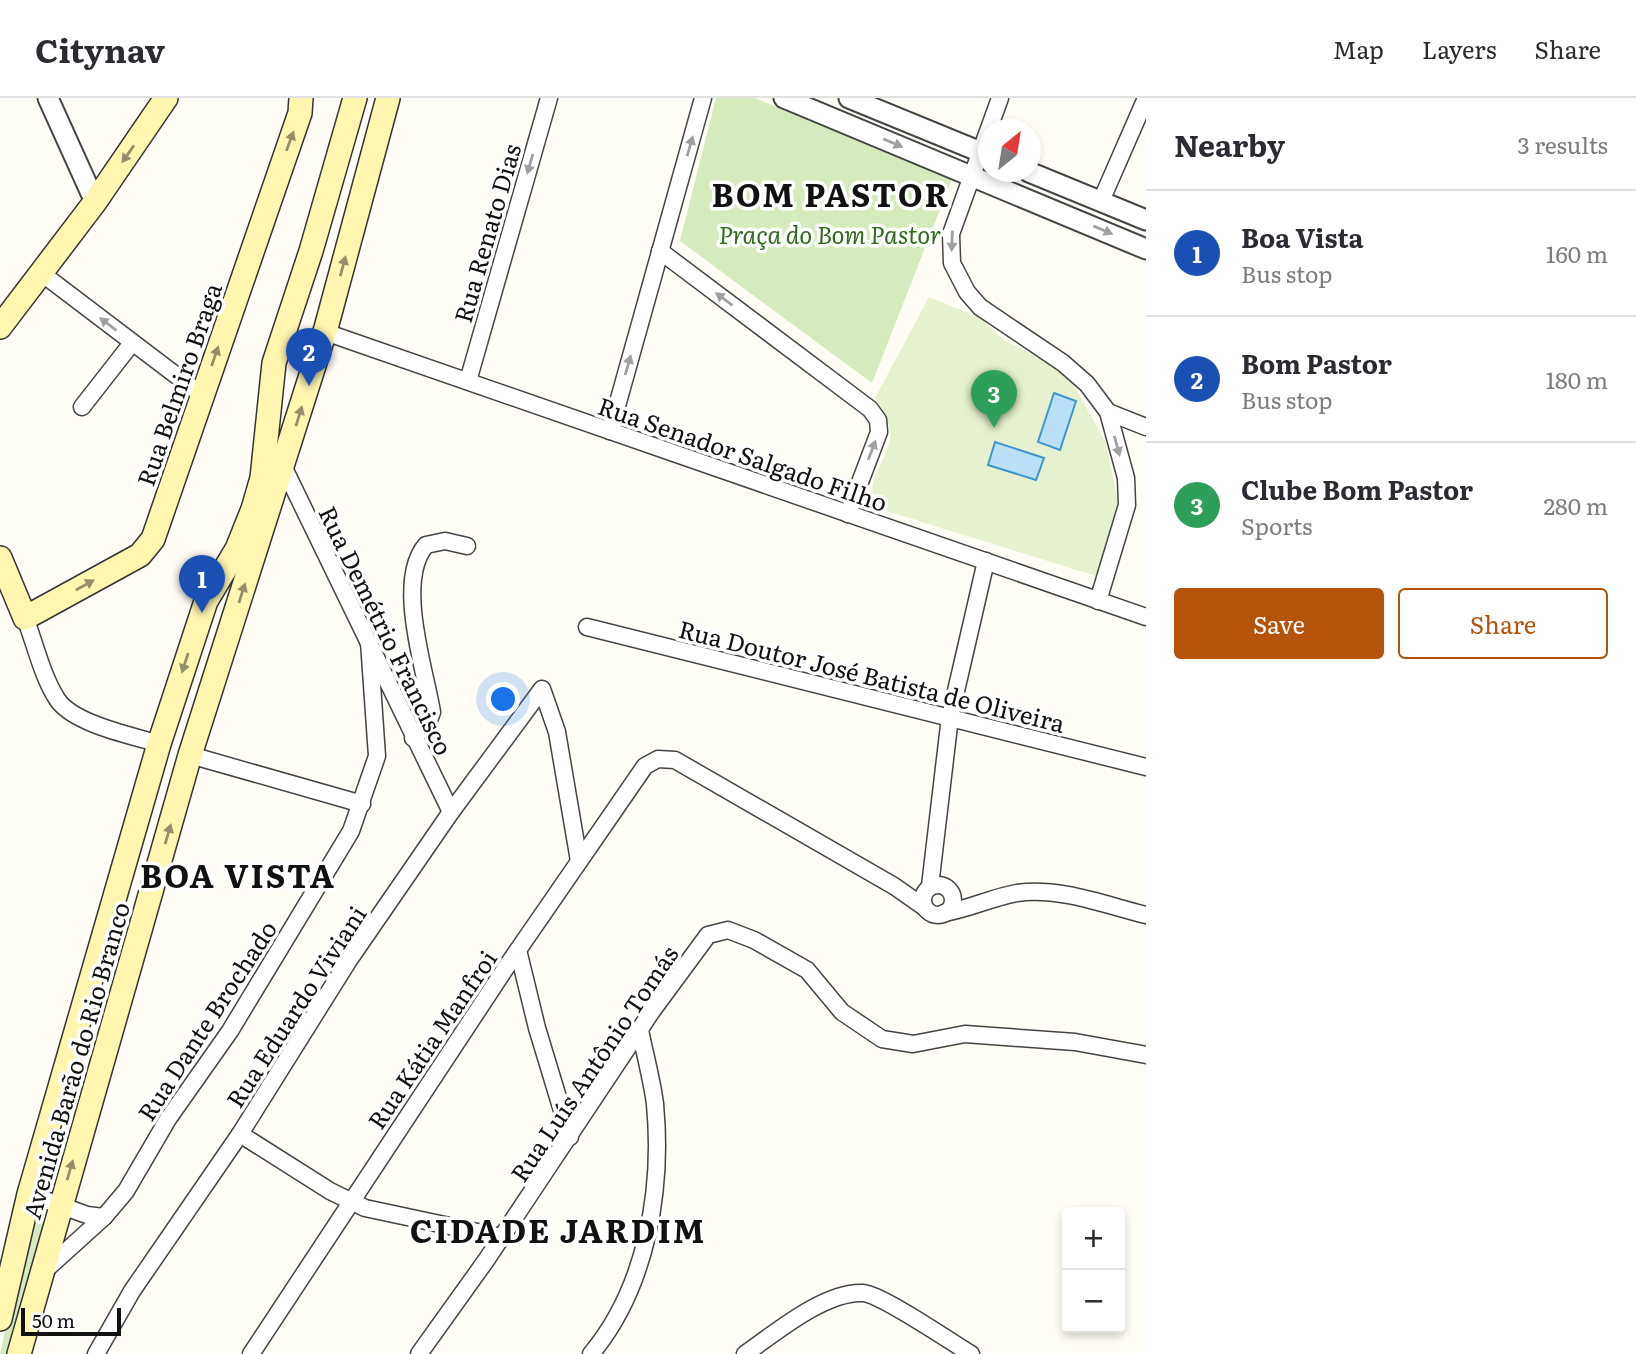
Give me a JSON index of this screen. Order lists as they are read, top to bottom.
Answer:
{
  "streets": {
    "main road": ["Rua Belmiro Braga", "Avenida Barão do Rio Branco"],
    "street": [
      "Rua Renato Dias",
      "Rua Senador Salgado Filho",
      "Rua Demétrio Francisco",
      "Rua Doutor José Batista de Oliveira",
      "Rua Eduardo Viviani",
      "Rua Dante Brochado",
      "Rua Kátia Manfroi",
      "Rua Luís Antônio Tomás"
    ]
  },
  "crossings": [
    ["Rua Renato Dias", "Rua Senador Salgado Filho"],
    ["Rua Senador Salgado Filho", "Avenida Barão do Rio Branco"],
    ["Rua Demétrio Francisco", "Rua Eduardo Viviani"],
    ["Rua Demétrio Francisco", "Rua Dante Brochado"],
    ["Rua Demétrio Francisco", "Avenida Barão do Rio Branco"],
    ["Rua Eduardo Viviani", "Rua Kátia Manfroi"],
    ["Rua Dante Brochado", "Avenida Barão do Rio Branco"]
  ],
  "one_way": ["Rua Renato Dias"],
  "districts": ["BOM PASTOR", "BOA VISTA", "CIDADE JARDIM"],
  "parks": ["Praça do Bom Pastor"],
  "scale_bar": "50 m",
  "north": "top right",
  "page": {
    "header": "Citynav",
    "nav": ["Map", "Layers", "Share"],
    "heading": ["Nearby", "3 results"],
    "list": [
      {
        "mark": "1",
        "name": "Boa Vista",
        "note": "Bus stop",
        "value": "160 m"
      },
      {
        "mark": "2",
        "name": "Bom Pastor",
        "note": "Bus stop",
        "value": "180 m"
      },
      {
        "mark": "3",
        "name": "Clube Bom Pastor",
        "note": "Sports",
        "value": "280 m"
      }
    ],
    "pins": ["2", "3", "1"],
    "buttons": ["Save", "Share"],
    "map_buttons": ["+", "−"],
    "scale": "50 m"
  }
}
